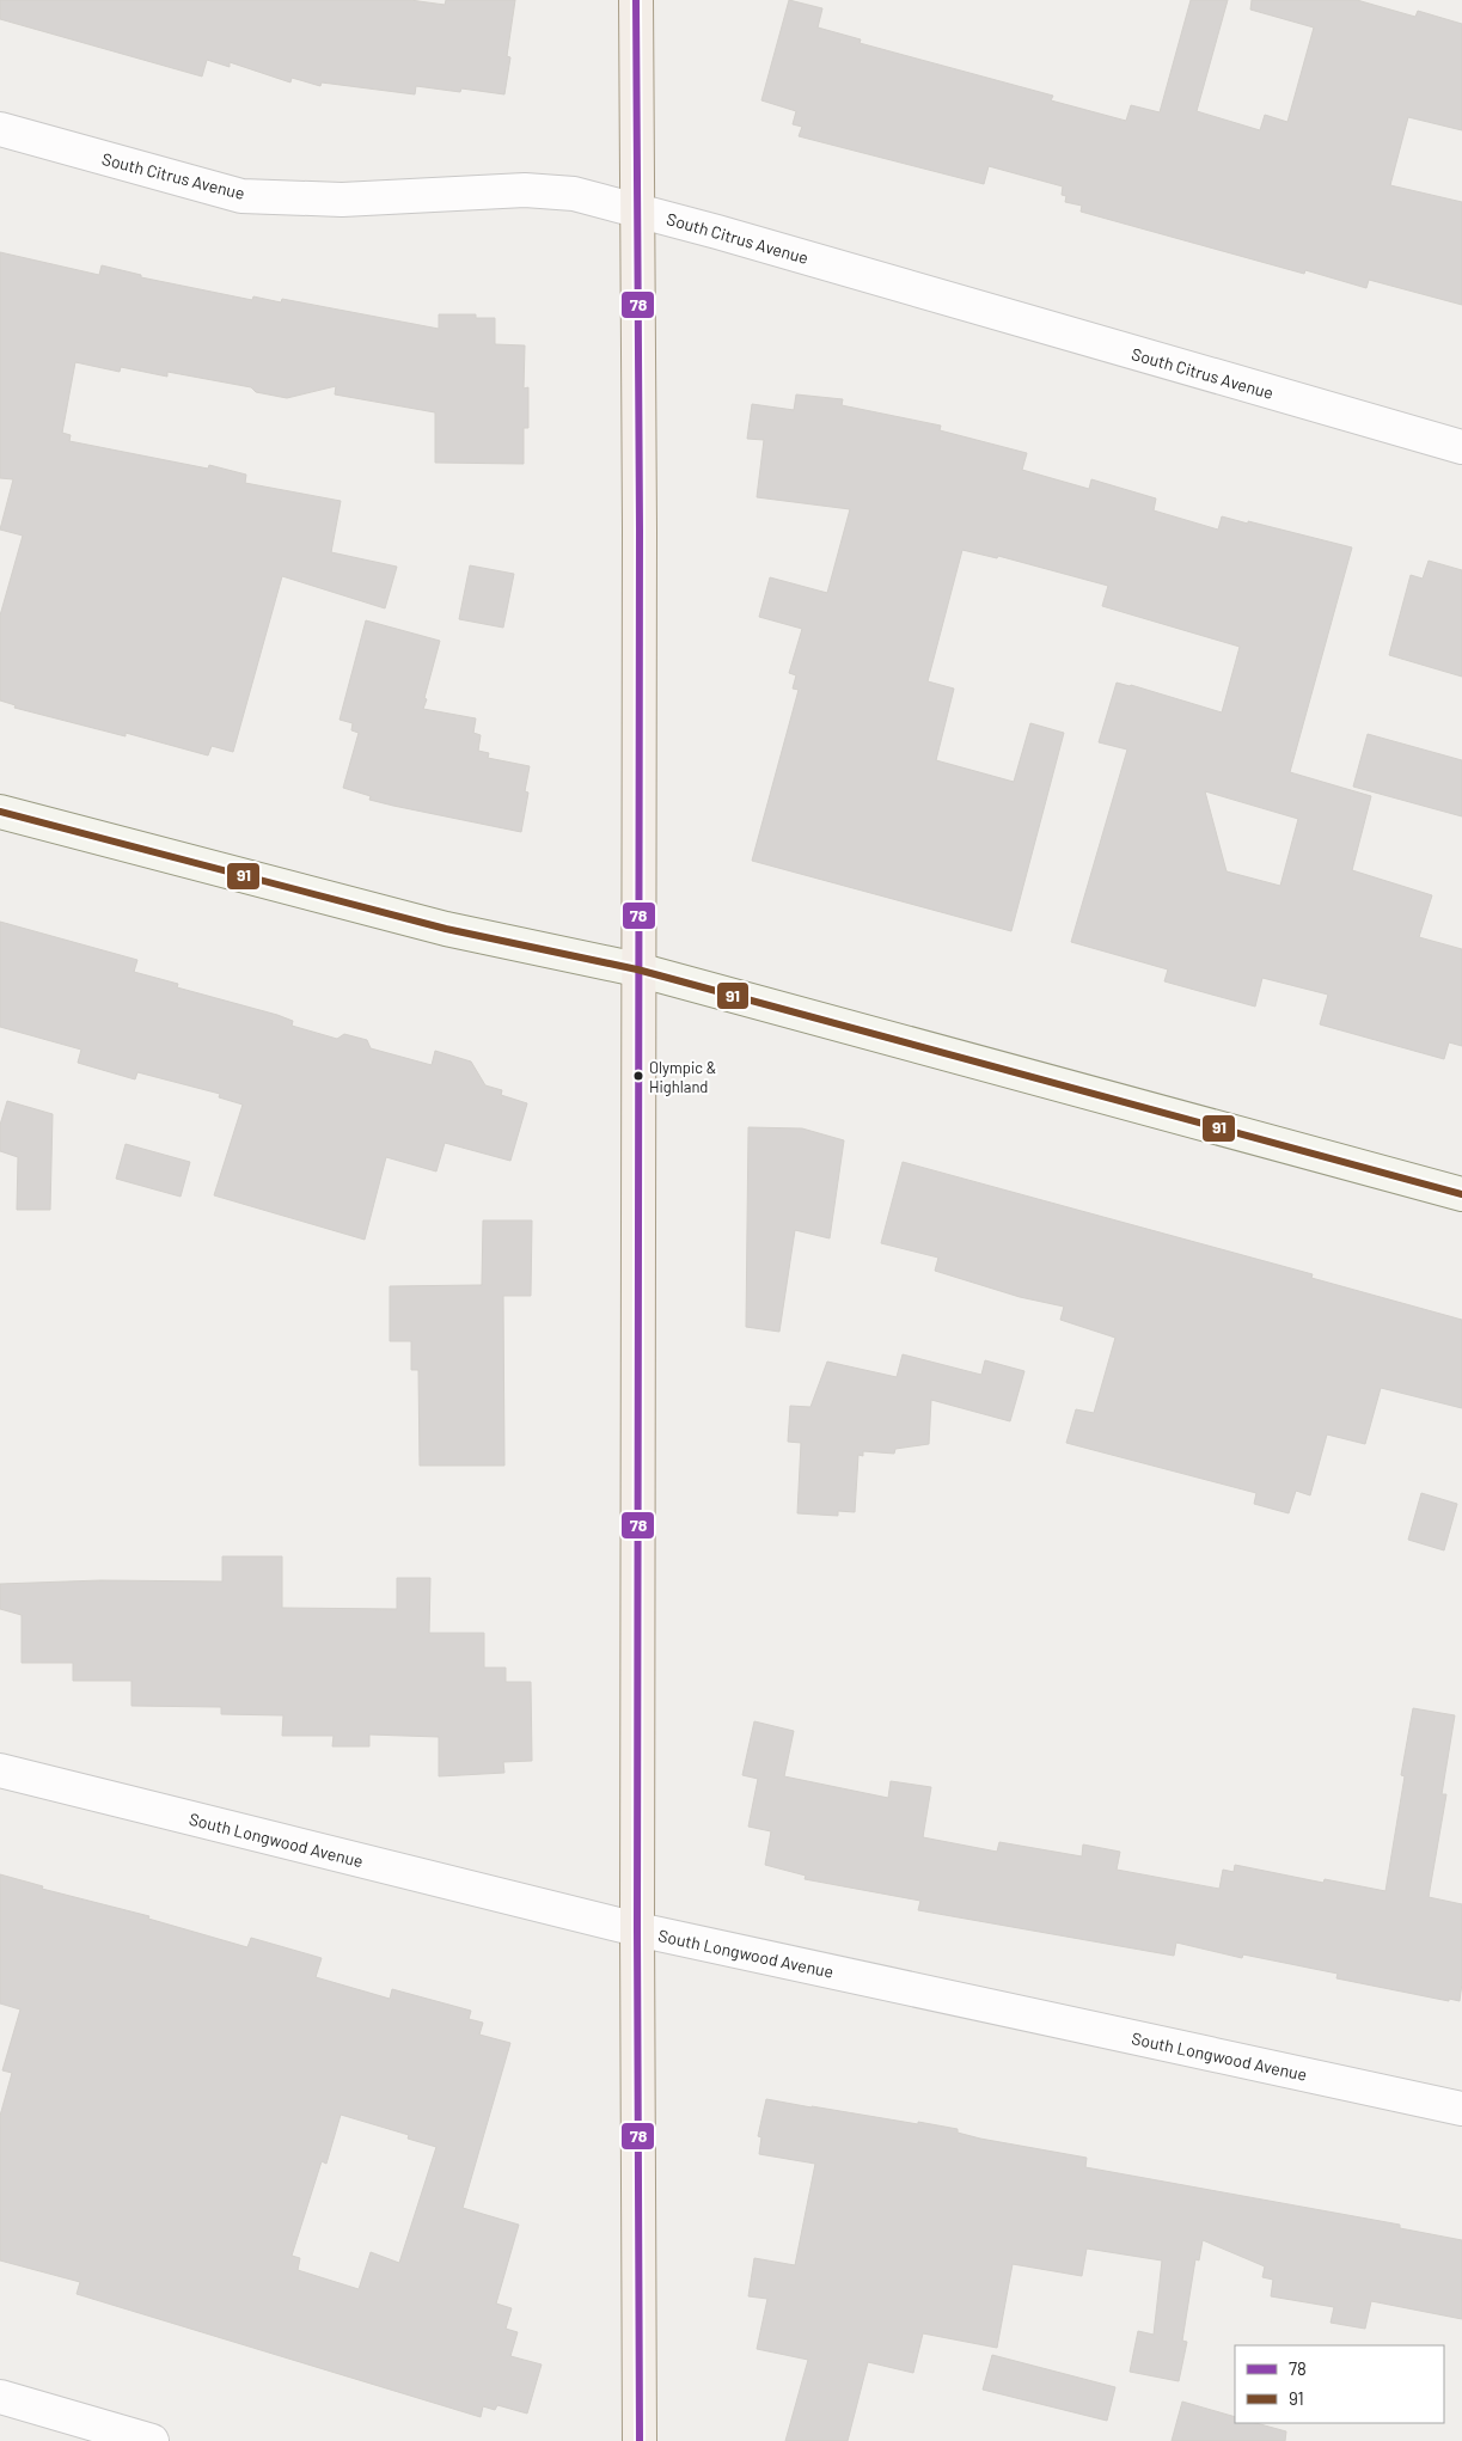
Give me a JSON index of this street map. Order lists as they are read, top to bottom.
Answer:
{
  "streets": {
    "street": ["South Citrus Avenue", "South Longwood Avenue"]
  },
  "places": ["Olympic & Highland"],
  "lines": ["transit line 78", "transit line 91"],
  "legend": ["78", "91"]
}
